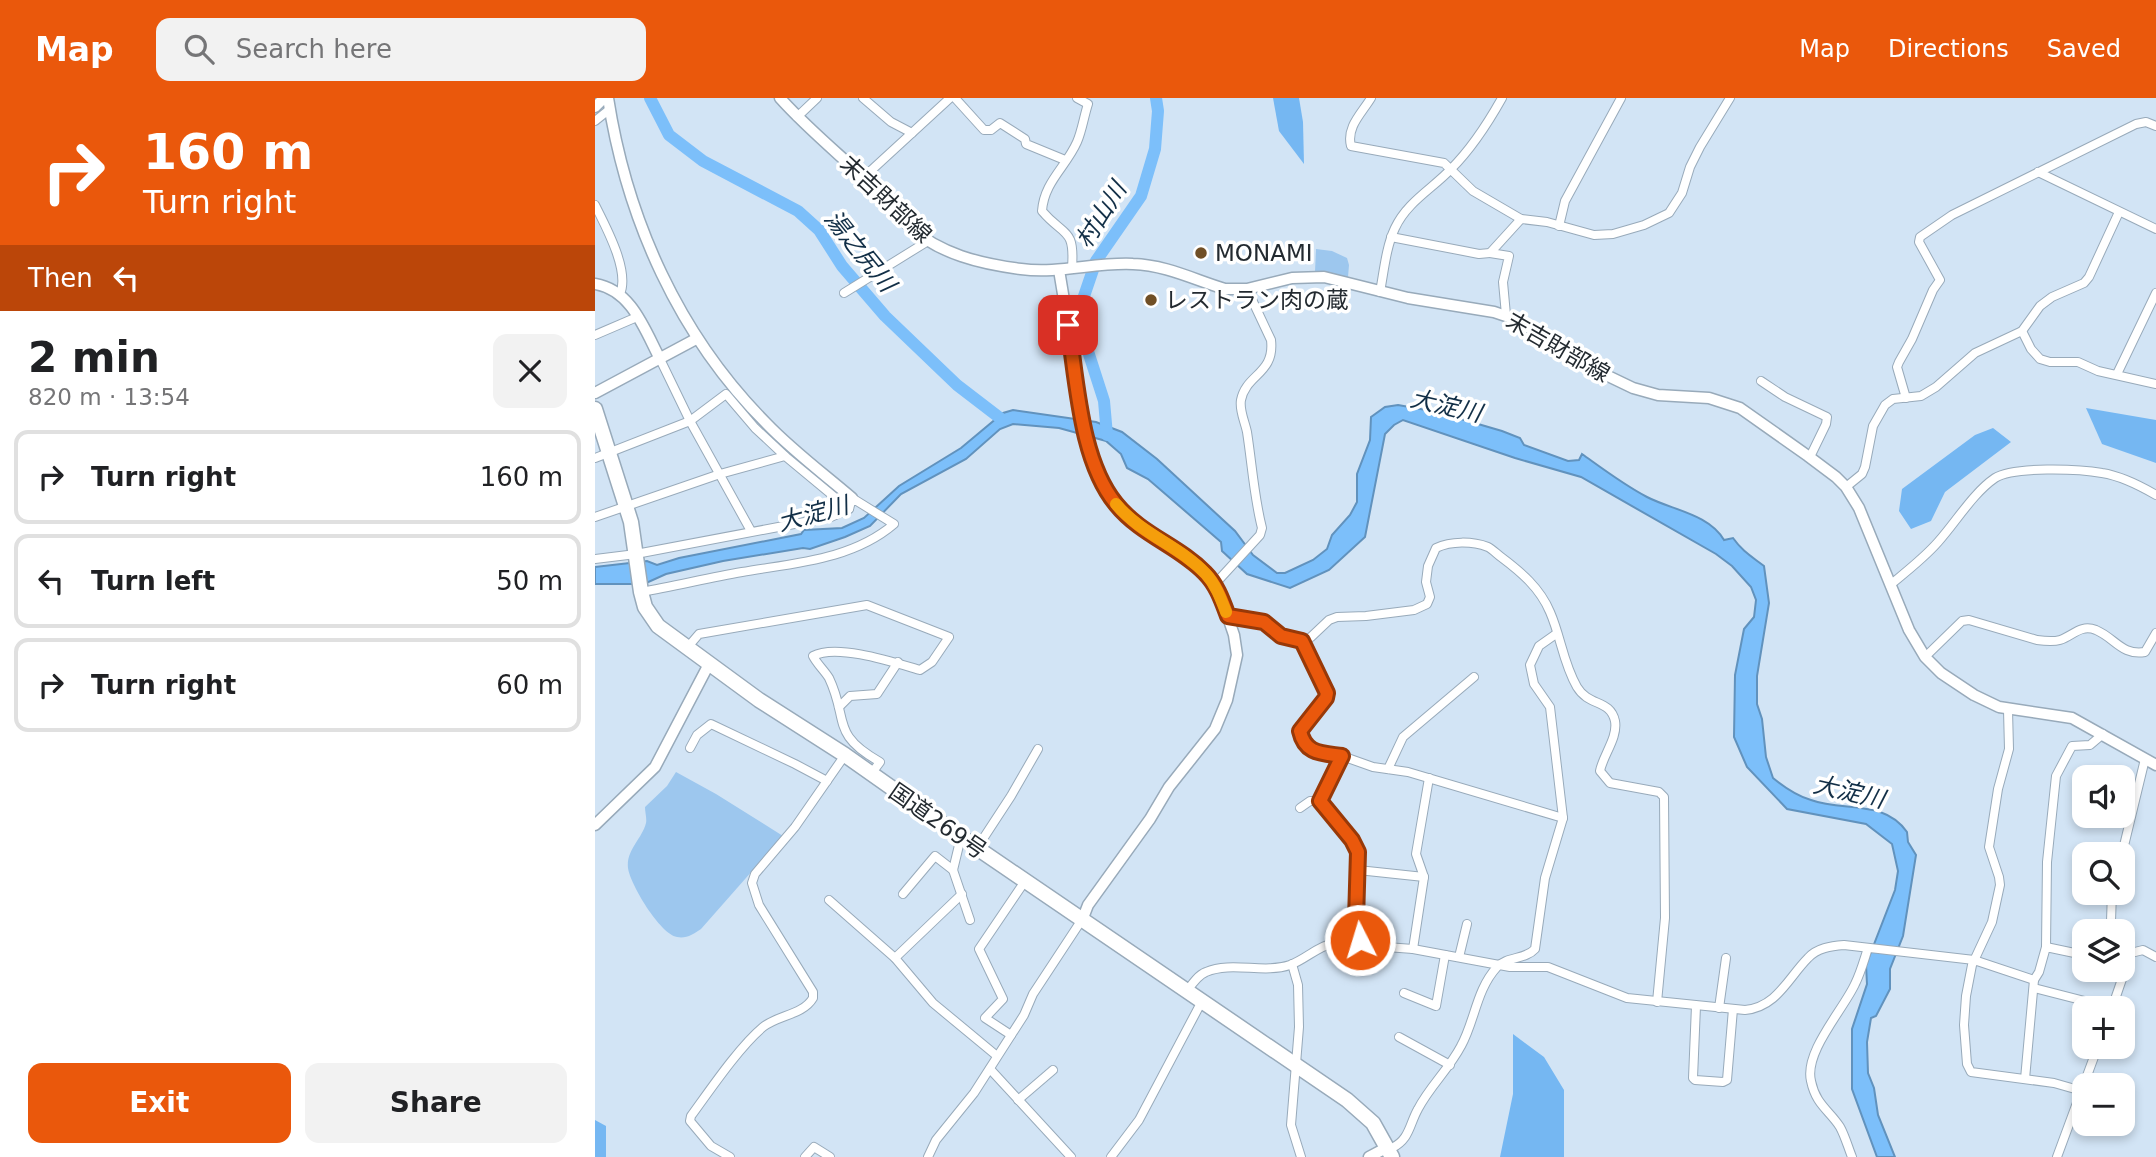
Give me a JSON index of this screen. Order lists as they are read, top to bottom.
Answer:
{
  "streets": {
    "highway": ["国道269号"],
    "street": ["末吉財部線"]
  },
  "water": ["村山川", "湯之尻川", "大淀川"],
  "places": ["MONAMI", "レストラン肉の蔵"],
  "page": {
    "header": "Map",
    "search": "Search here",
    "nav": ["Map", "Directions", "Saved"],
    "turn": ["160 m", "Turn right"],
    "then": "Then",
    "heading": ["2 min", "820 m · 13:54"],
    "list": [
      {
        "name": "Turn right",
        "value": "160 m"
      },
      {
        "name": "Turn left",
        "value": "50 m"
      },
      {
        "name": "Turn right",
        "value": "60 m"
      }
    ],
    "map_buttons": ["+", "−"],
    "buttons": ["Exit", "Share"]
  }
}
